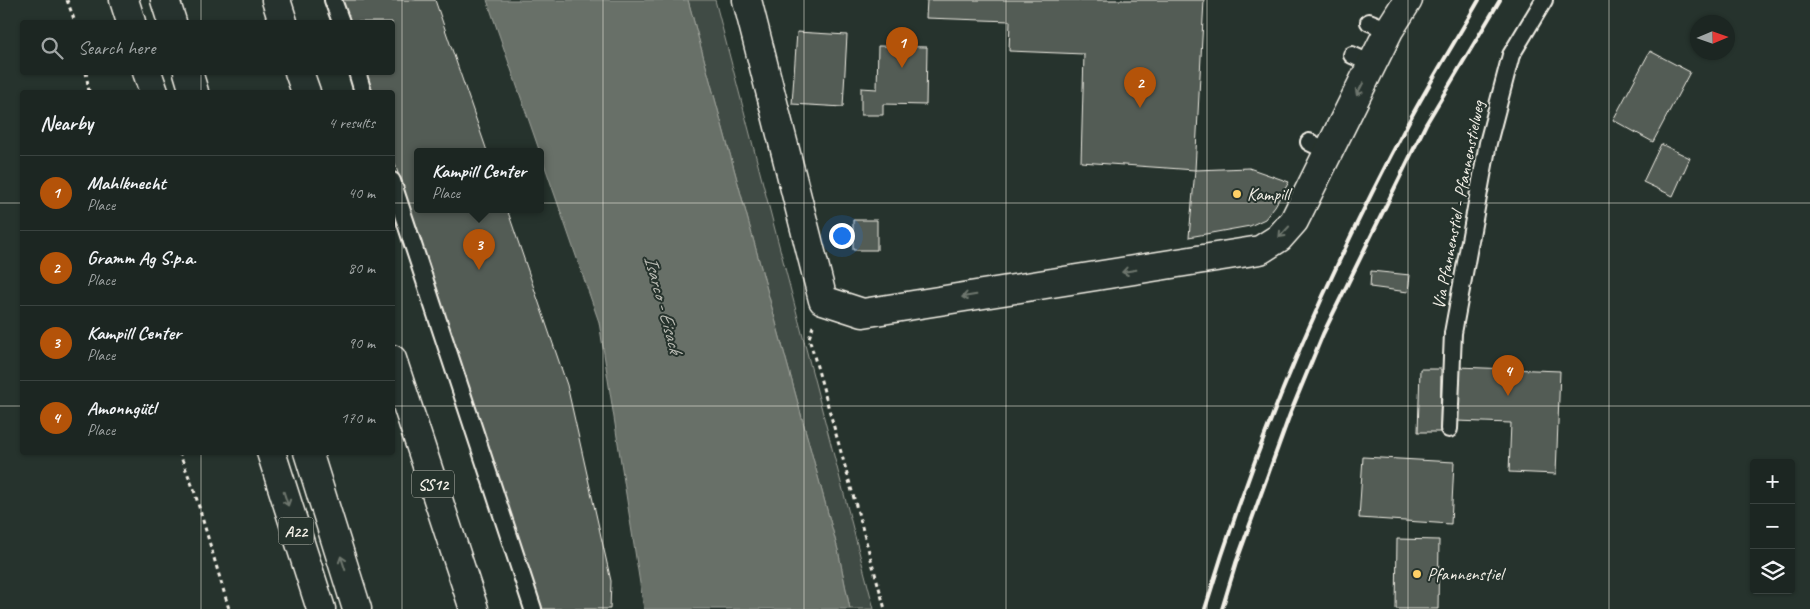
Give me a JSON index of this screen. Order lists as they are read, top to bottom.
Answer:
{
  "streets": {
    "main road": ["SS12", "A22"],
    "lane": ["Via Pfannenstiel - Pfannenstielweg"]
  },
  "water": ["Isarco - Eisack"],
  "places": ["Kampill", "Pfannenstiel"],
  "north": "right",
  "page": {
    "search": "Search here",
    "pins": [
      "1",
      "2",
      "3",
      "4"
    ],
    "heading": ["Nearby", "4 results"],
    "popup": ["Kampill Center", "Place"],
    "list": [
      {
        "mark": "1",
        "name": "Mahlknecht",
        "note": "Place",
        "value": "40 m"
      },
      {
        "mark": "2",
        "name": "Gramm Ag S.p.a.",
        "note": "Place",
        "value": "80 m"
      },
      {
        "mark": "3",
        "name": "Kampill Center",
        "note": "Place",
        "value": "90 m"
      },
      {
        "mark": "4",
        "name": "Amonngütl",
        "note": "Place",
        "value": "170 m"
      }
    ],
    "map_buttons": ["+", "−"]
  }
}
